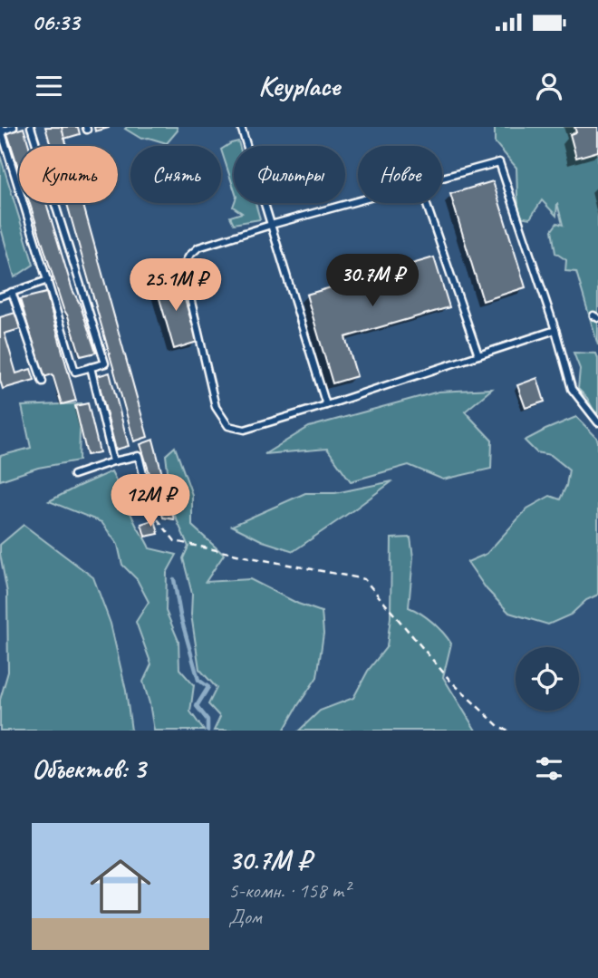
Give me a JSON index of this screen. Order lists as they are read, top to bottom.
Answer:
{
  "page": {
    "status": "06:33",
    "header": "Keyplace",
    "chip": [
      "Купить",
      "Снять",
      "Фильтры",
      "Новое"
    ],
    "price": ["30.7M ₽", "25.1M ₽", "12M ₽"],
    "heading": "Объектов: 3",
    "list": [
      {
        "name": "30.7M ₽",
        "note": "5-комн. · 158 m² · Дом"
      }
    ]
  }
}
